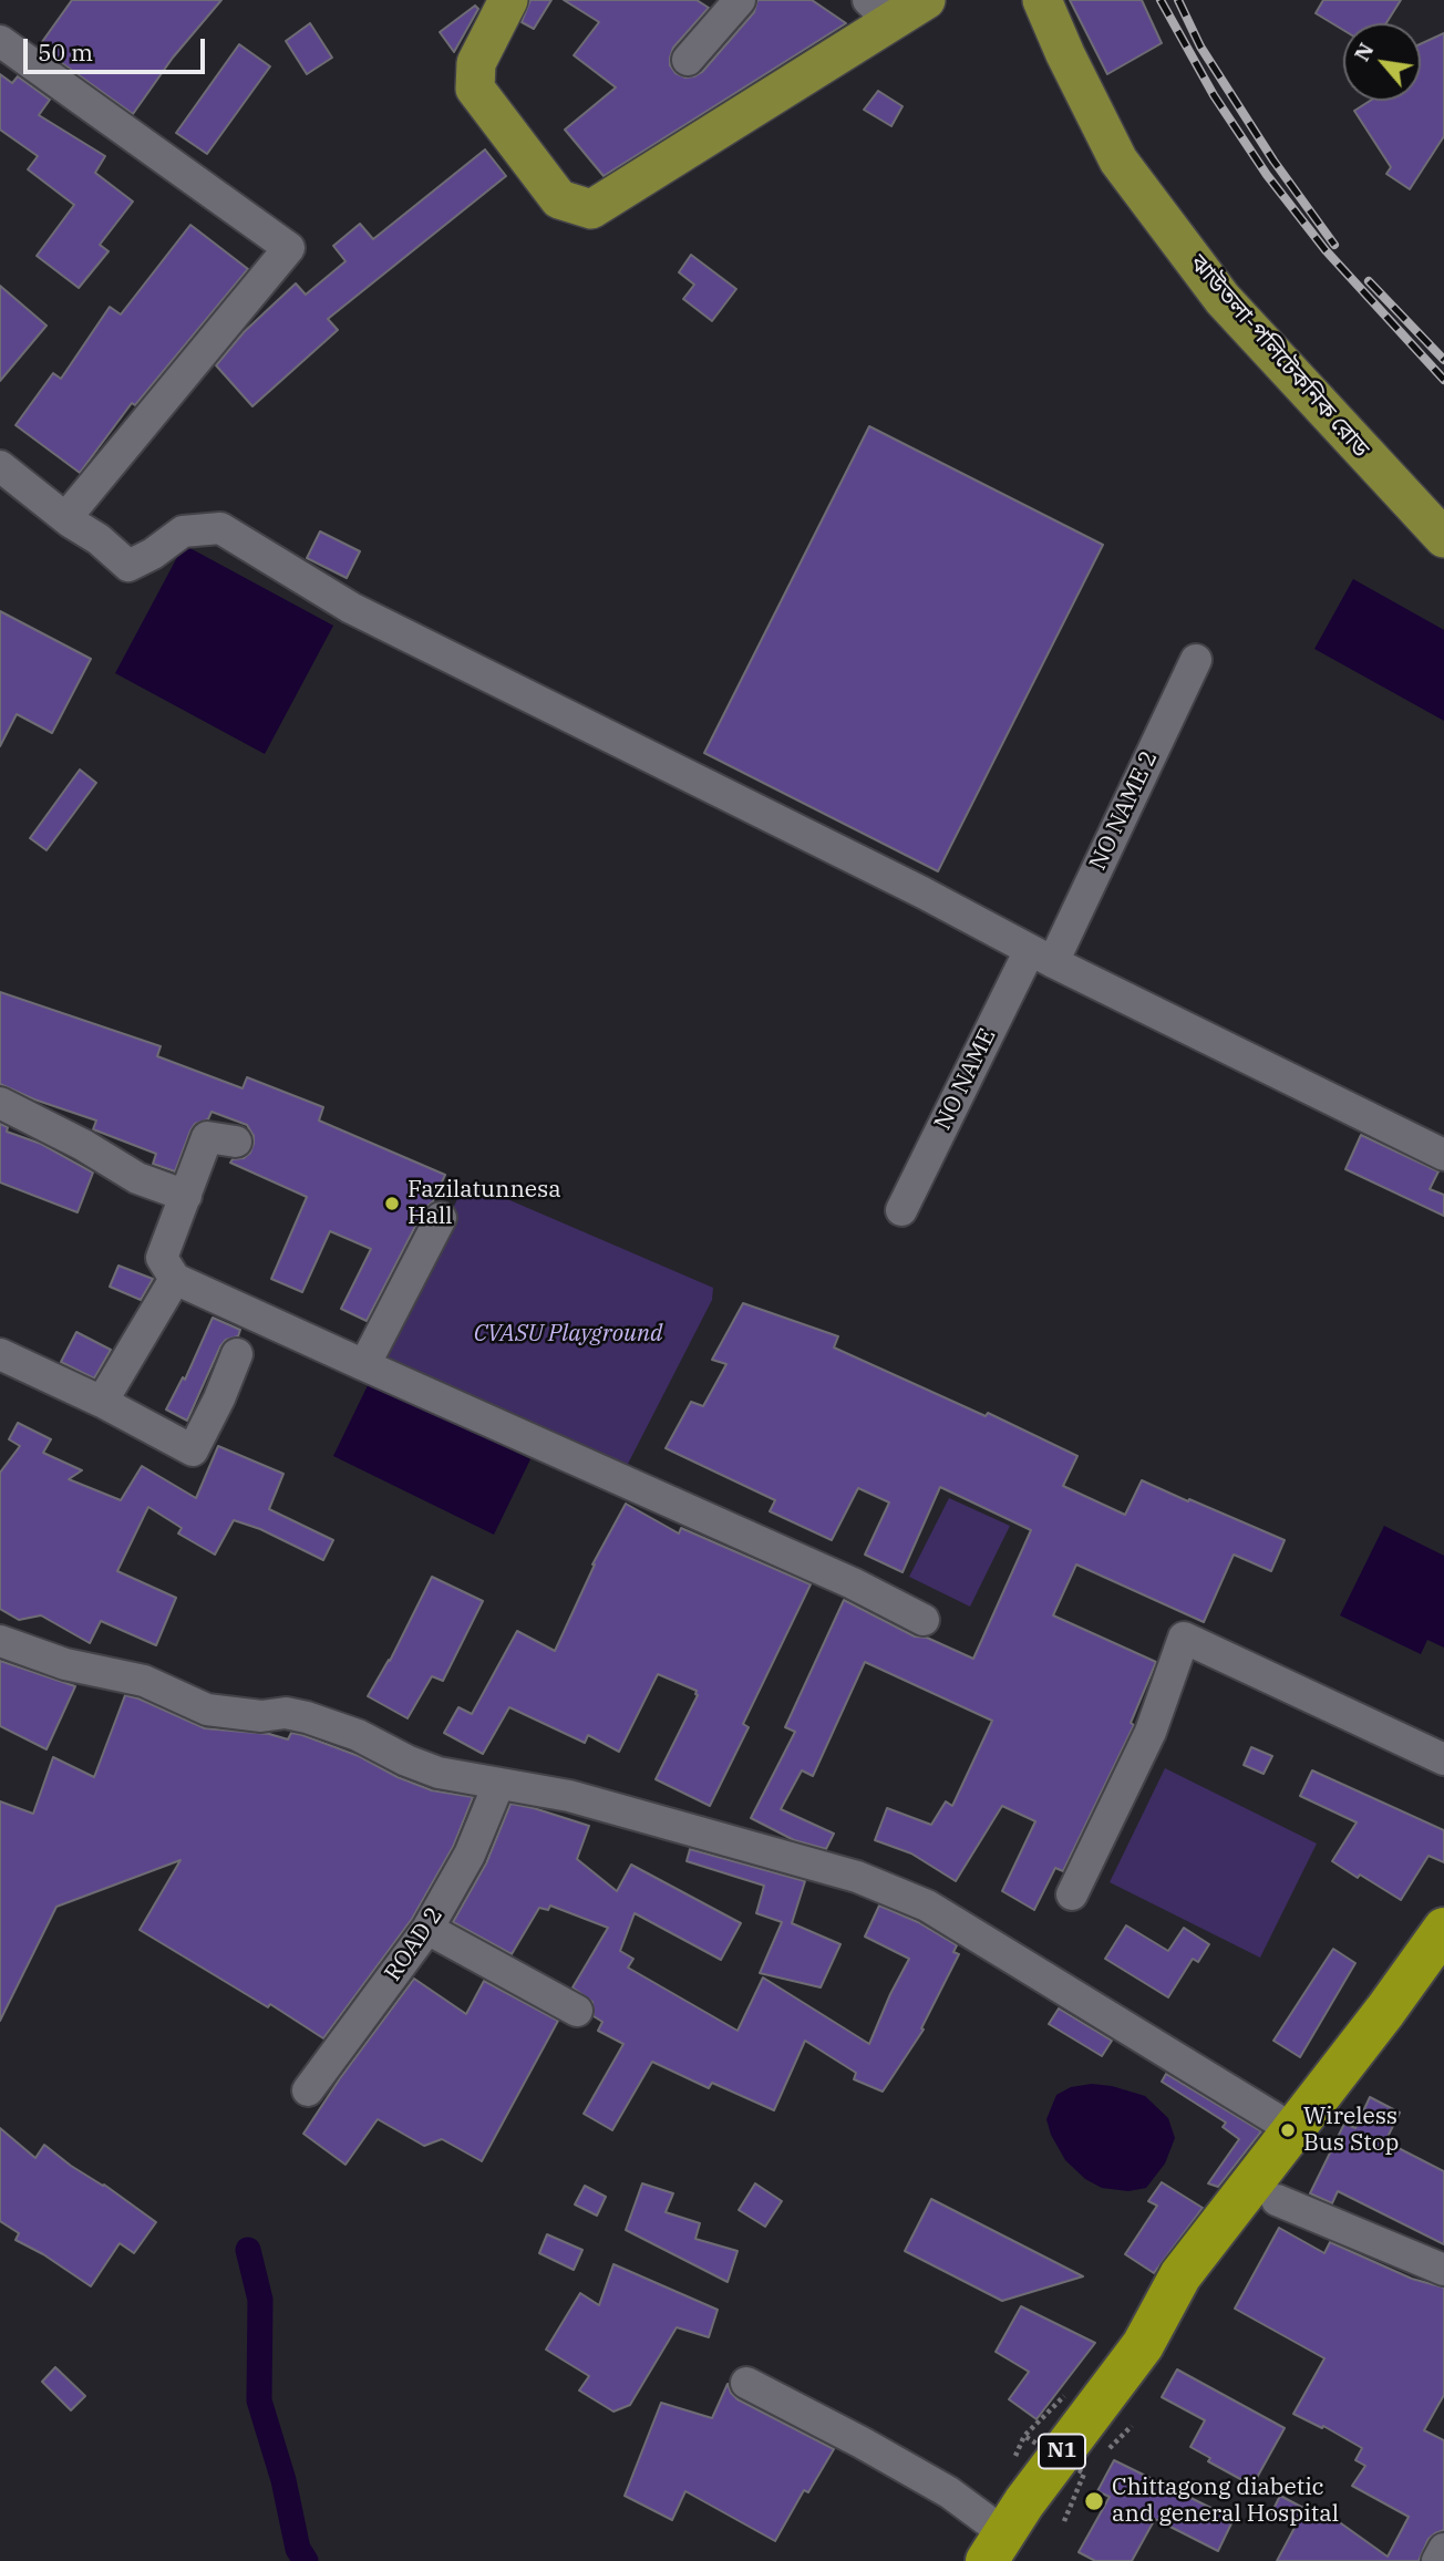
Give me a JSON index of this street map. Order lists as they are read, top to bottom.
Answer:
{
  "streets": {
    "highway": ["N1"],
    "main road": ["ঝাউতলা-পলিটেকনিক রোড"],
    "street": ["NO NAME 2", "NO NAME", "ROAD 2"]
  },
  "crossings": [
    ["NO NAME 2", "NO NAME"]
  ],
  "parks": ["CVASU Playground"],
  "places": ["Fazilatunnesa Hall", "Wireless Bus Stop", "Chittagong diabetic and general Hospital"],
  "scale_bar": "50 m",
  "north": "top left"
}
